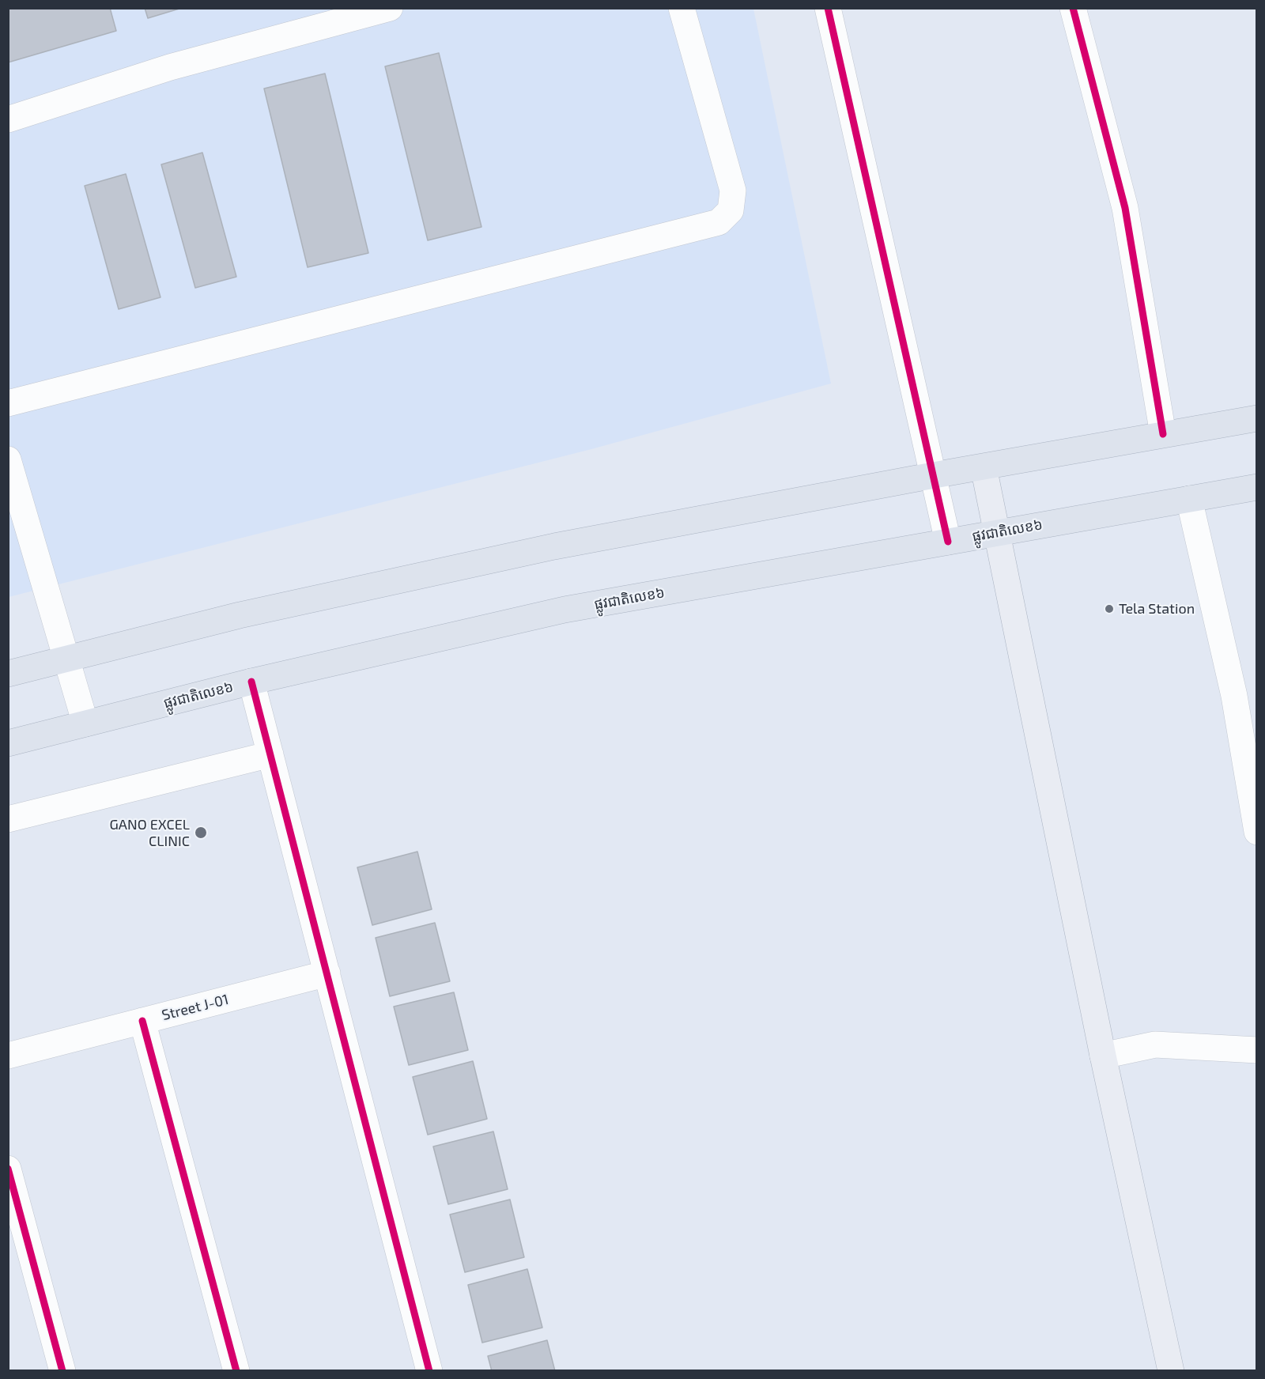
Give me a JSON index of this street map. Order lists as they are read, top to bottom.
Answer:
{
  "streets": {
    "highway": ["ផ្លូវជាតិលេខ៦"],
    "street": ["Street J-01"]
  },
  "places": ["Tela Station", "GANO EXCEL CLINIC"]
}
